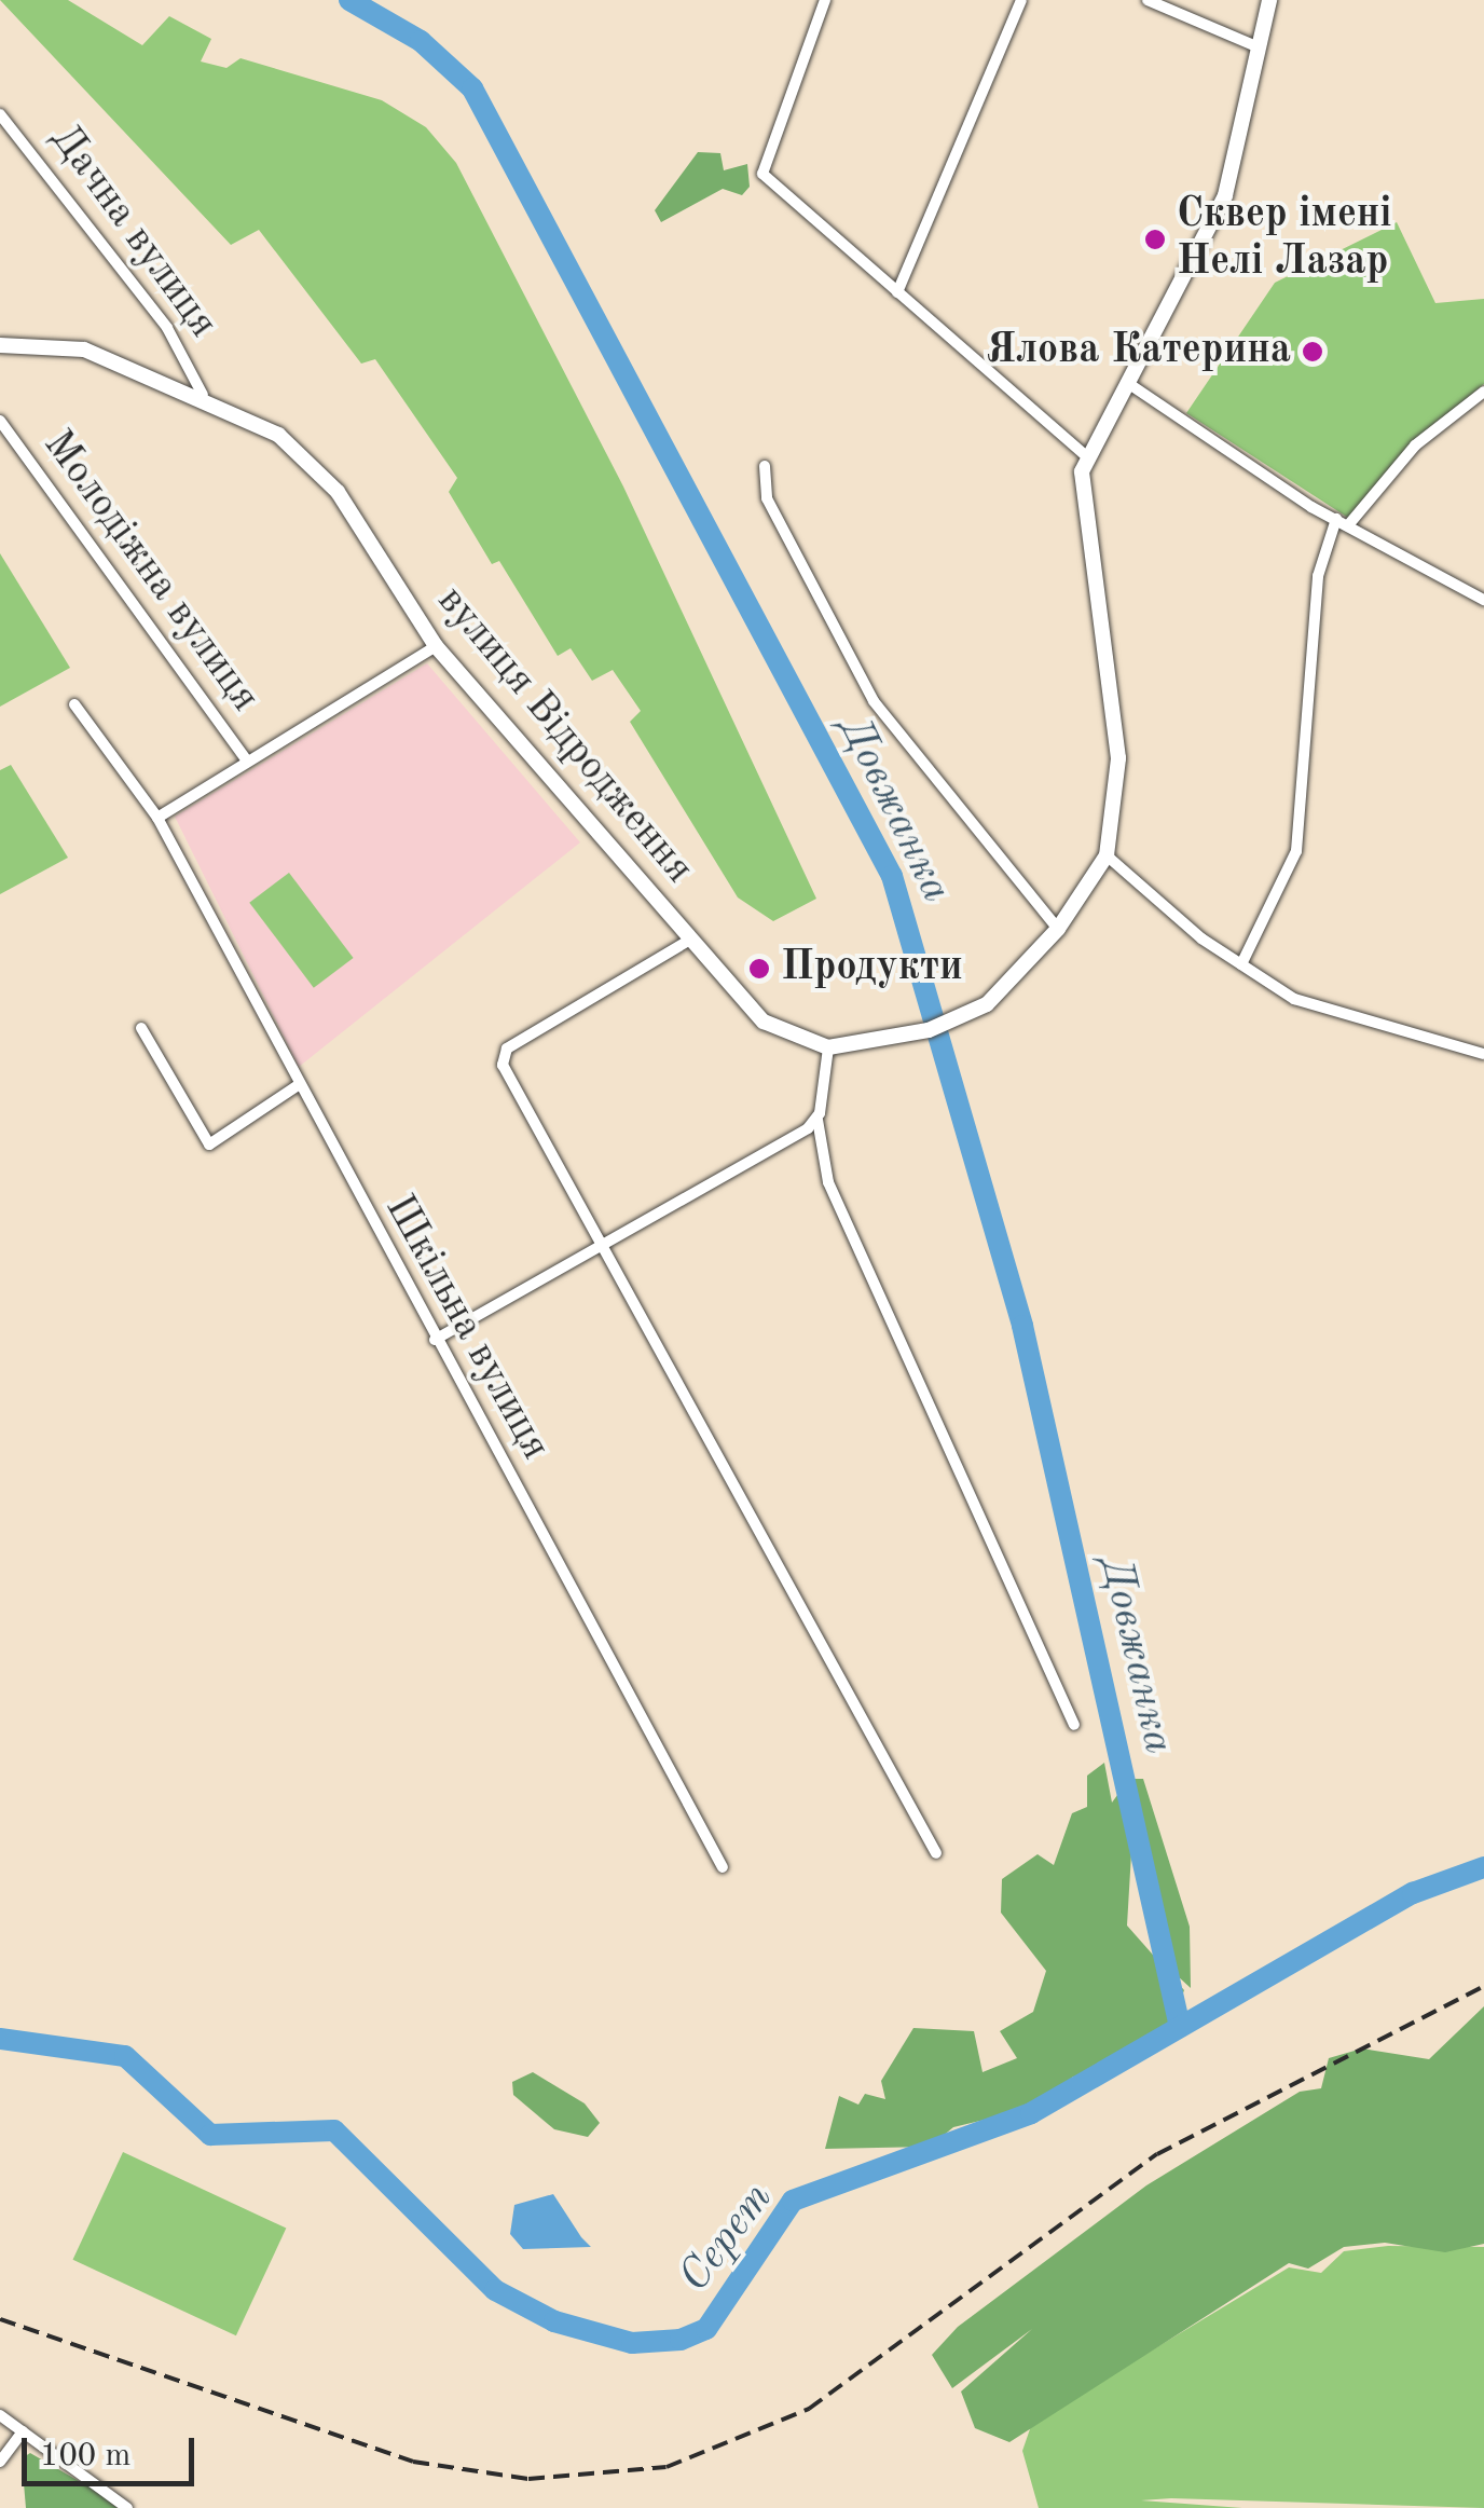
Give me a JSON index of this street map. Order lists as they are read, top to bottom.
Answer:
{
  "streets": {
    "street": [
      "Дачна вулиця",
      "Молодіжна вулиця",
      "вулиця Відродження",
      "Шкільна вулиця"
    ]
  },
  "crossings": [
    ["Дачна вулиця", "вулиця Відродження"]
  ],
  "water": ["Довжанка", "Серет"],
  "places": ["Сквер імені Нелі Лазар", "Ялова Катерина", "Продукти"],
  "scale_bar": "100 m"
}
